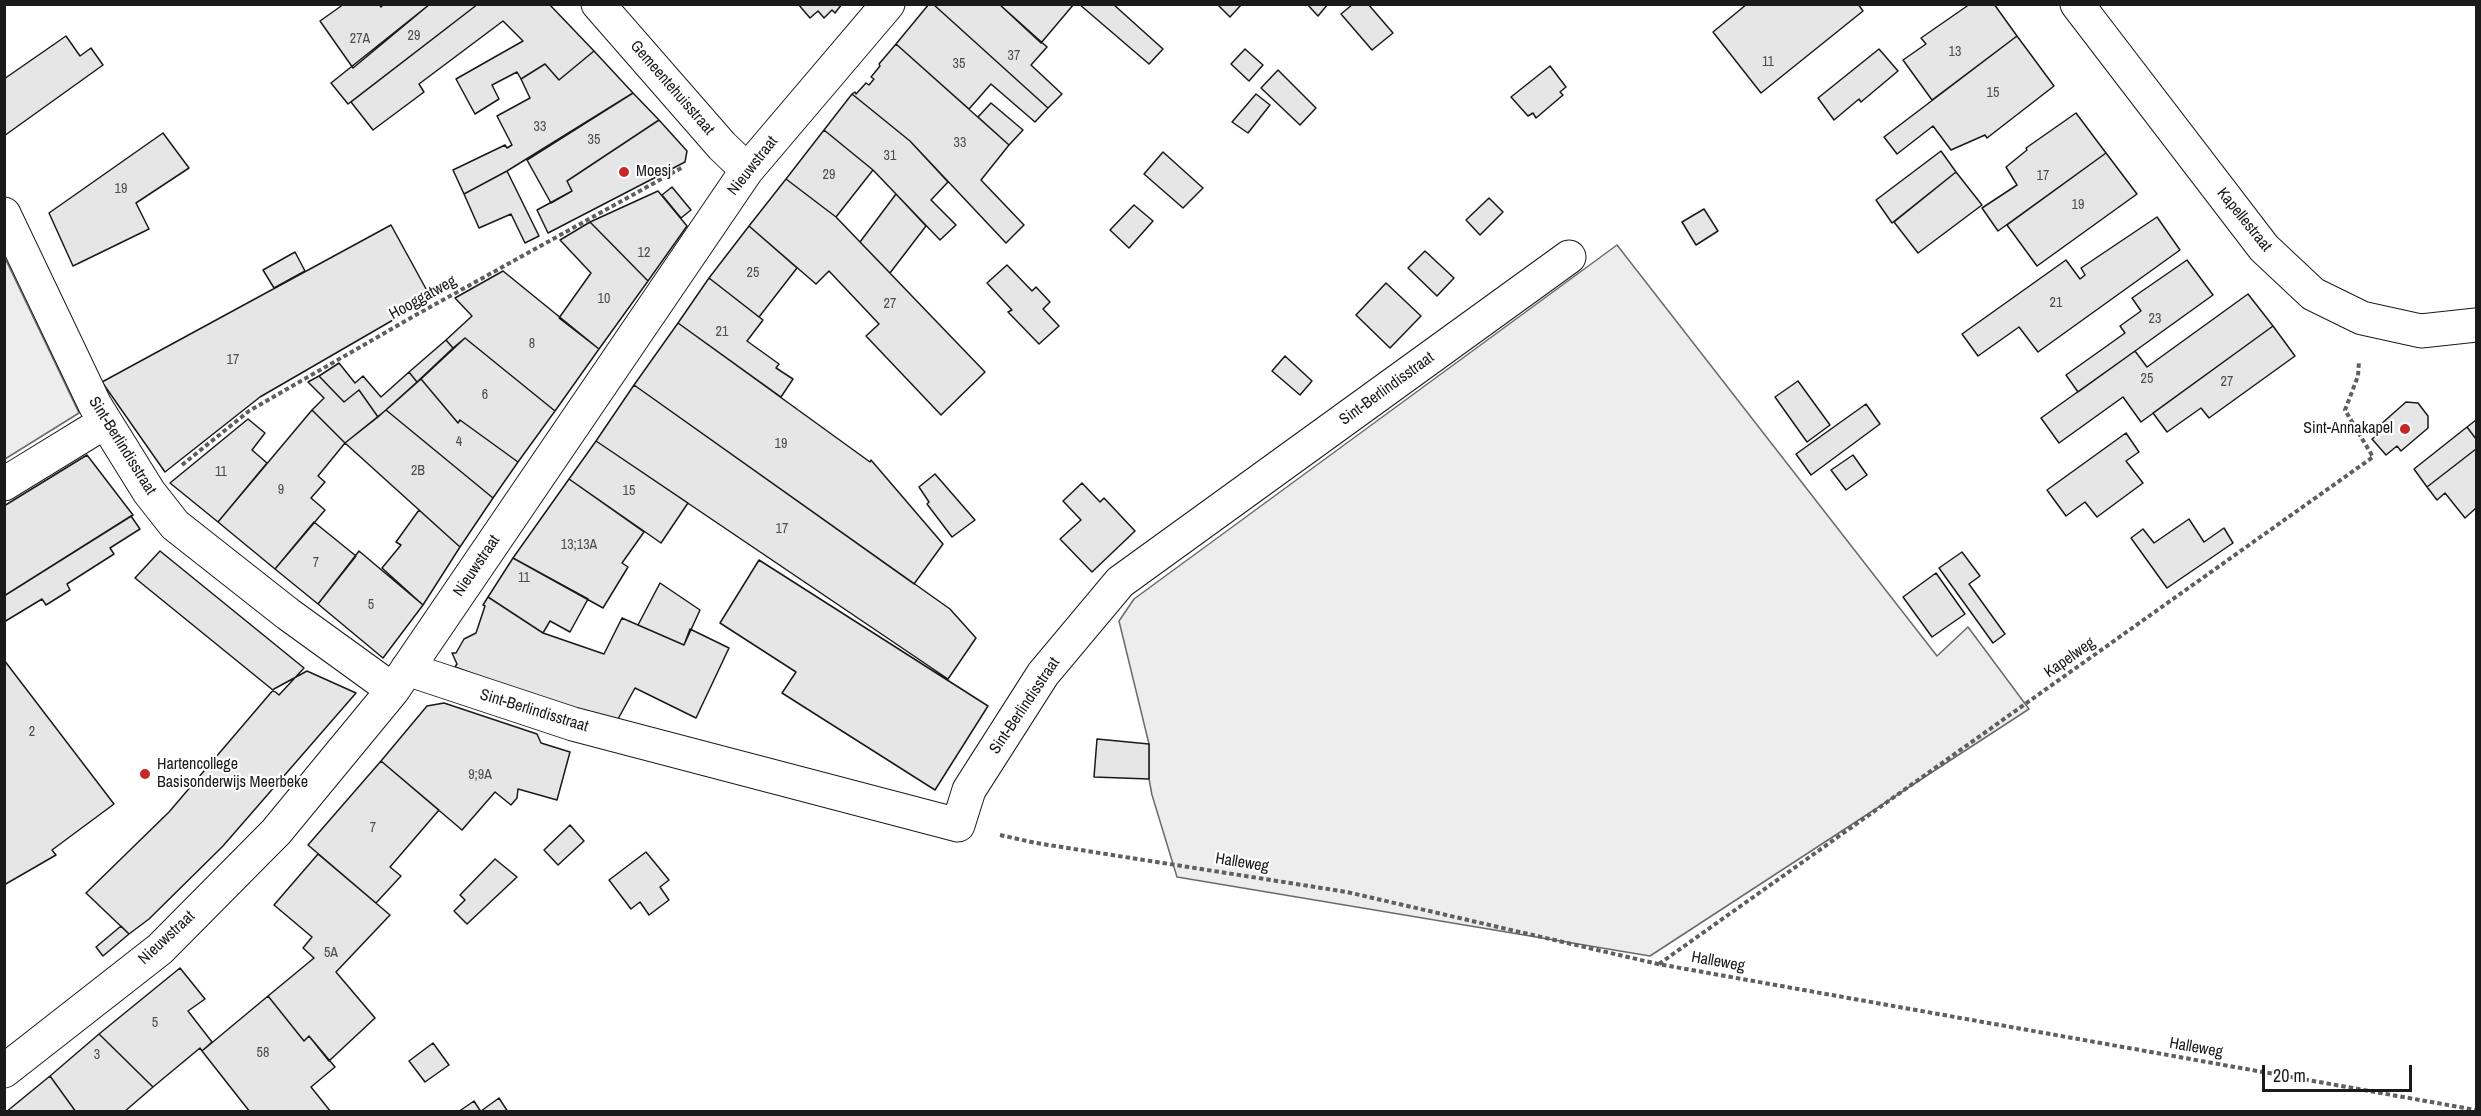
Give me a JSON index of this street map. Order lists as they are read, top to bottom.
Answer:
{
  "streets": {
    "street": [
      "Gemeentehuisstraat",
      "Nieuwstraat",
      "Kapellestraat",
      "Sint-Berlindisstraat"
    ],
    "path": ["Hooggatweg", "Kapelweg", "Halleweg"]
  },
  "crossings": [
    ["Gemeentehuisstraat", "Nieuwstraat"],
    ["Gemeentehuisstraat", "Hooggatweg"],
    ["Nieuwstraat", "Sint-Berlindisstraat"],
    ["Kapellestraat", "Kapelweg"],
    ["Hooggatweg", "Sint-Berlindisstraat"],
    ["Sint-Berlindisstraat", "Halleweg"],
    ["Kapelweg", "Halleweg"]
  ],
  "places": ["Moesj", "Sint-Annakapel", "Hartencollege Basisonderwijs Meerbeke"],
  "house_numbers": [
    "29",
    "27A",
    "13",
    "37",
    "11",
    "35",
    "15",
    "33",
    "35",
    "33",
    "31",
    "29",
    "17",
    "19",
    "19",
    "12",
    "25",
    "10",
    "21",
    "27",
    "23",
    "21",
    "8",
    "17",
    "25",
    "27",
    "6",
    "4",
    "19",
    "2B",
    "11",
    "9",
    "15",
    "17",
    "13;13A",
    "7",
    "11",
    "5",
    "2",
    "9;9A",
    "7",
    "5A",
    "5",
    "58",
    "3"
  ],
  "scale_bar": "20 m"
}
